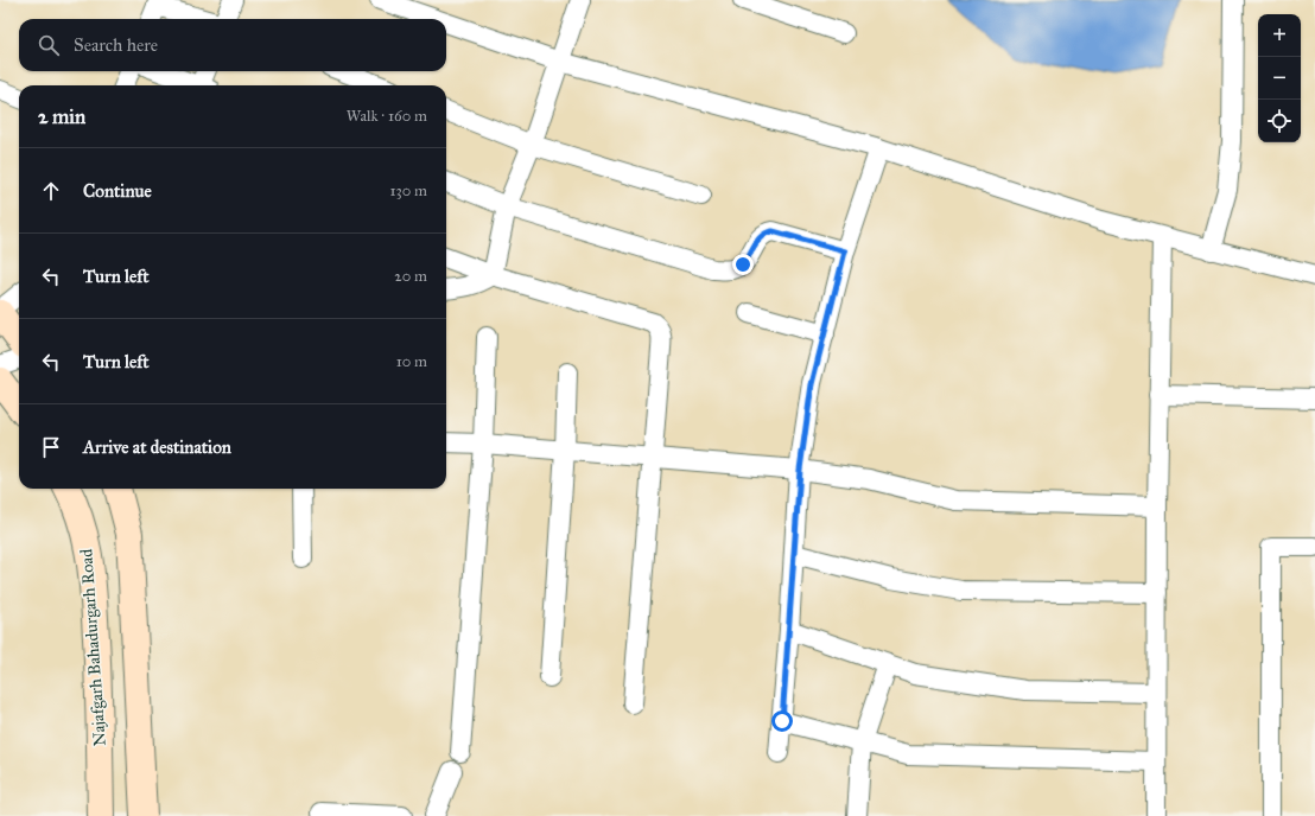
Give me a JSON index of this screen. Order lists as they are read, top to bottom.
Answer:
{
  "streets": {
    "main road": ["Najafgarh Bahadurgarh Road"]
  },
  "page": {
    "map_buttons": ["+", "−"],
    "search": "Search here",
    "heading": ["2 min", "Walk · 160 m"],
    "list": [
      ["Continue", "130 m"],
      ["Turn left", "20 m"],
      ["Turn left", "10 m"],
      "Arrive at destination"
    ]
  }
}
